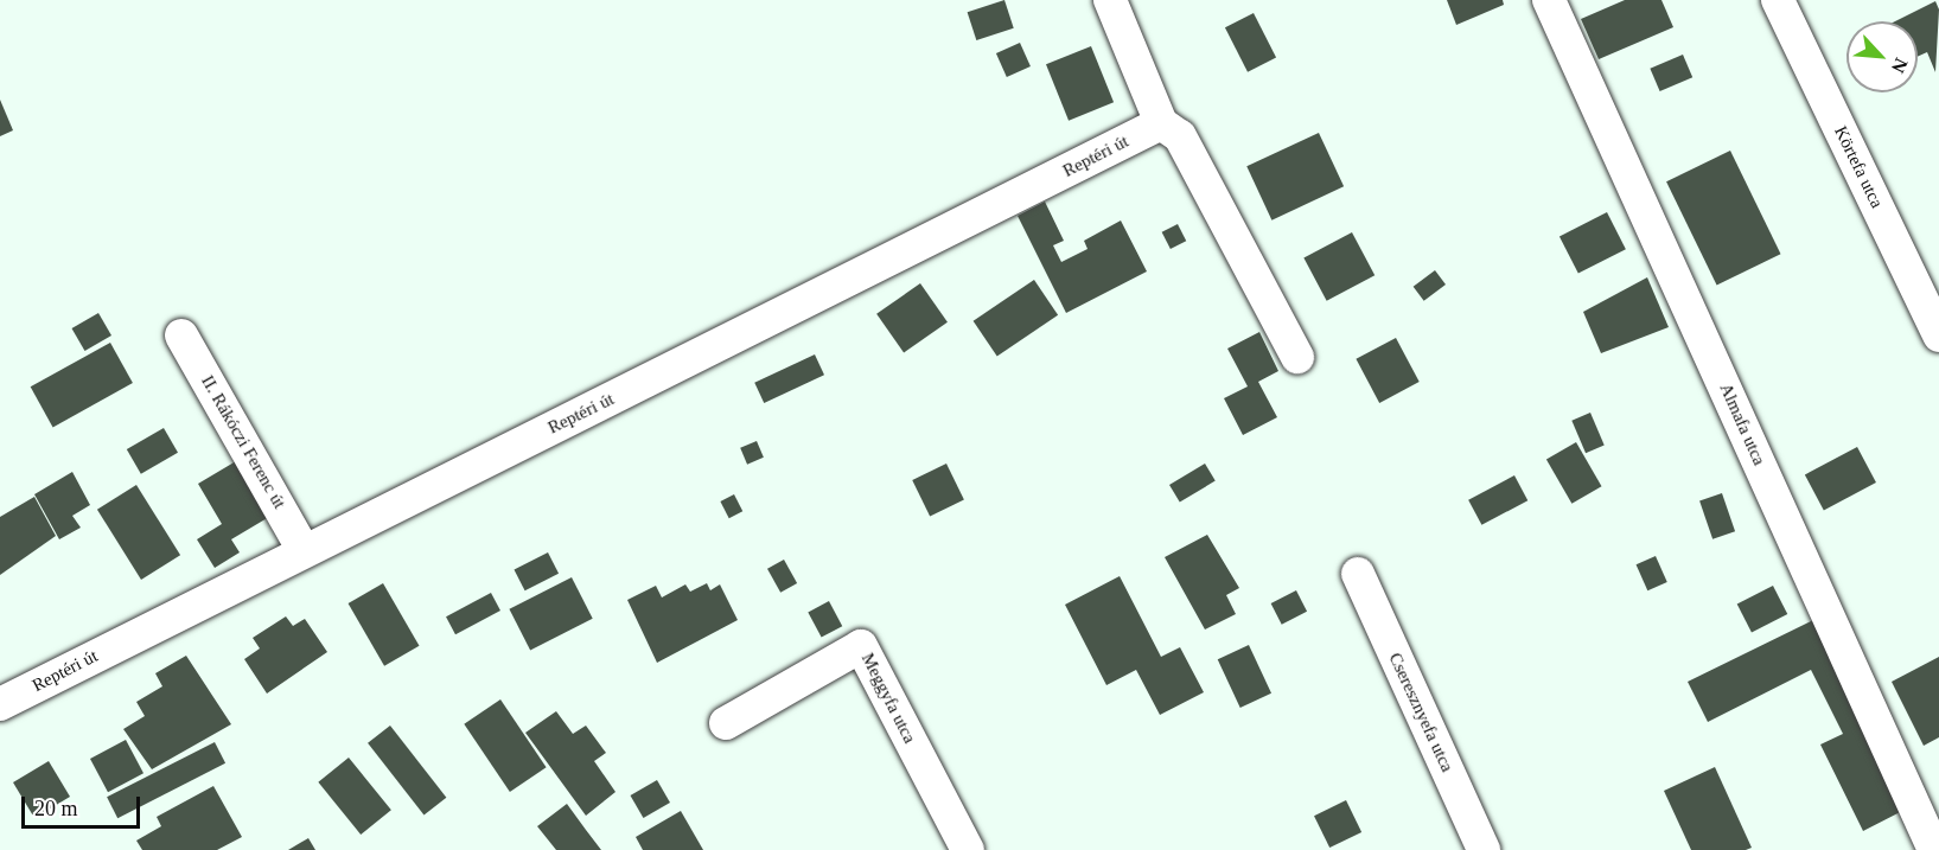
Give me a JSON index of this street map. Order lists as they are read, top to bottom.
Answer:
{
  "streets": {
    "street": [
      "Reptéri út",
      "Körtefa utca",
      "Almafa utca",
      "II. Rákóczi Ferenc út",
      "Meggyfa utca",
      "Cseresznyefa utca"
    ]
  },
  "crossings": [
    ["Reptéri út", "II. Rákóczi Ferenc út"]
  ],
  "scale_bar": "20 m",
  "north": "bottom right"
}
